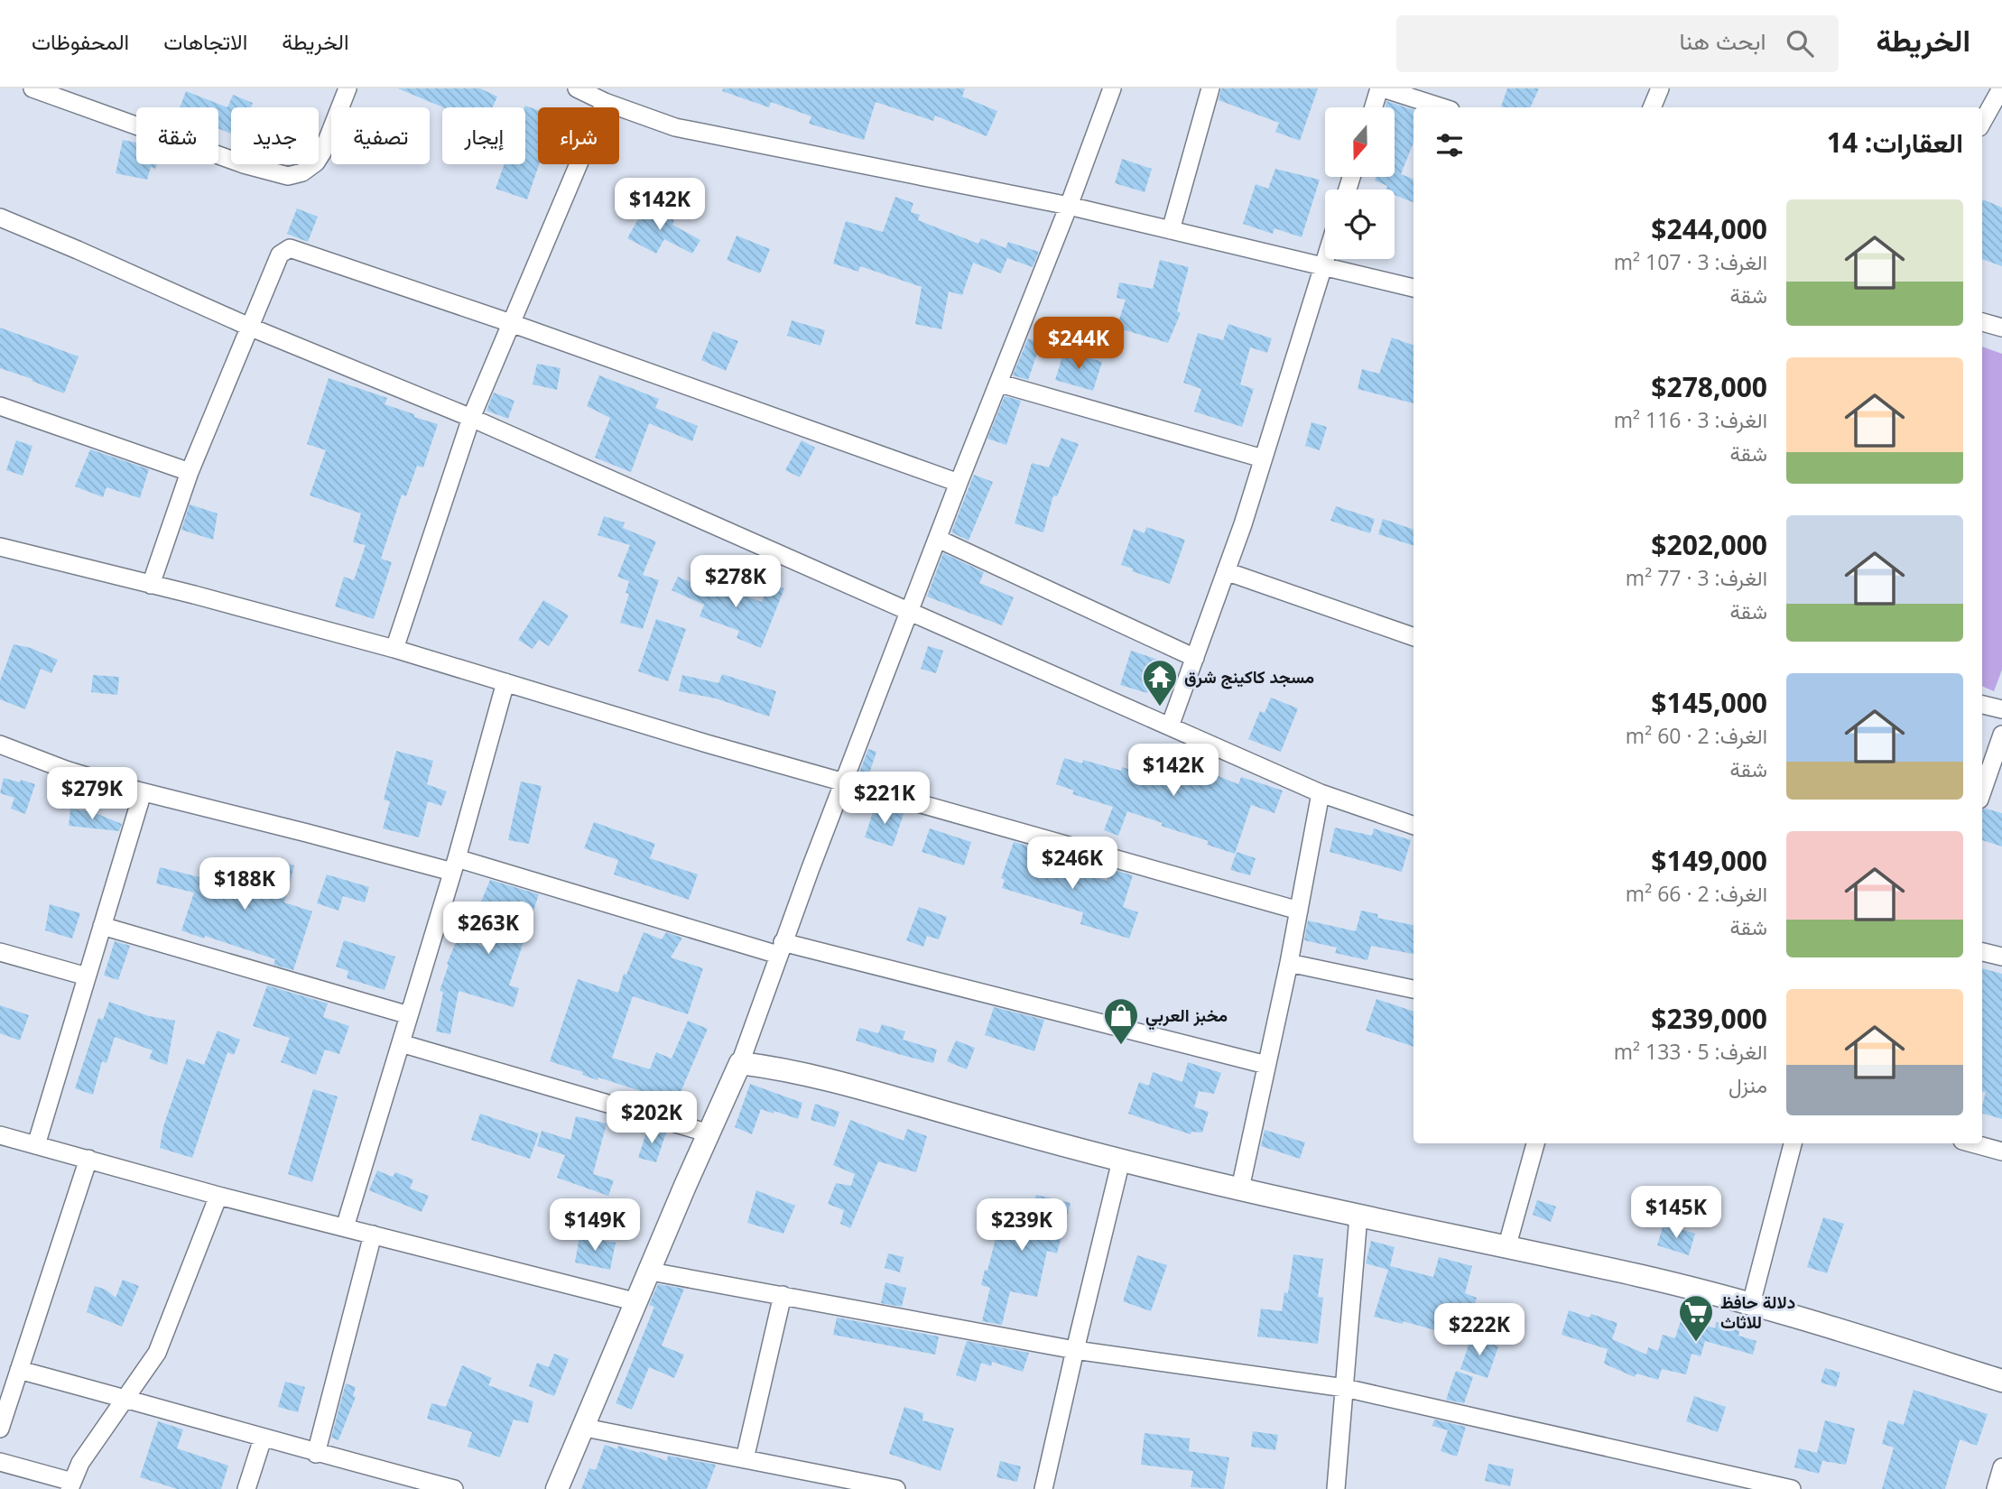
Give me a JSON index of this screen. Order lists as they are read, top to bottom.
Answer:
{
  "places": {
    "temple": ["مسجد كاكينج شرق"],
    "shop": ["مخبز العربي"],
    "supermarket": ["دلالة حافظ للاثاث"]
  },
  "north": "bottom",
  "page": {
    "header": "الخريطة",
    "search": "ابحث هنا",
    "nav": ["الخريطة", "الاتجاهات", "المحفوظات"],
    "chip": [
      "شراء",
      "إيجار",
      "تصفية",
      "جديد",
      "شقة"
    ],
    "heading": "العقارات: 14",
    "price": [
      "$142K",
      "$244K",
      "$278K",
      "$142K",
      "$279K",
      "$221K",
      "$246K",
      "$188K",
      "$263K",
      "$202K",
      "$145K",
      "$149K",
      "$239K",
      "$222K"
    ],
    "list": [
      {
        "name": "$244,000",
        "note": "الغرف: 3 · 107 m² · شقة"
      },
      {
        "name": "$278,000",
        "note": "الغرف: 3 · 116 m² · شقة"
      },
      {
        "name": "$202,000",
        "note": "الغرف: 3 · 77 m² · شقة"
      },
      {
        "name": "$145,000",
        "note": "الغرف: 2 · 60 m² · شقة"
      },
      {
        "name": "$149,000",
        "note": "الغرف: 2 · 66 m² · شقة"
      },
      {
        "name": "$239,000",
        "note": "الغرف: 5 · 133 m² · منزل"
      }
    ]
  }
}
